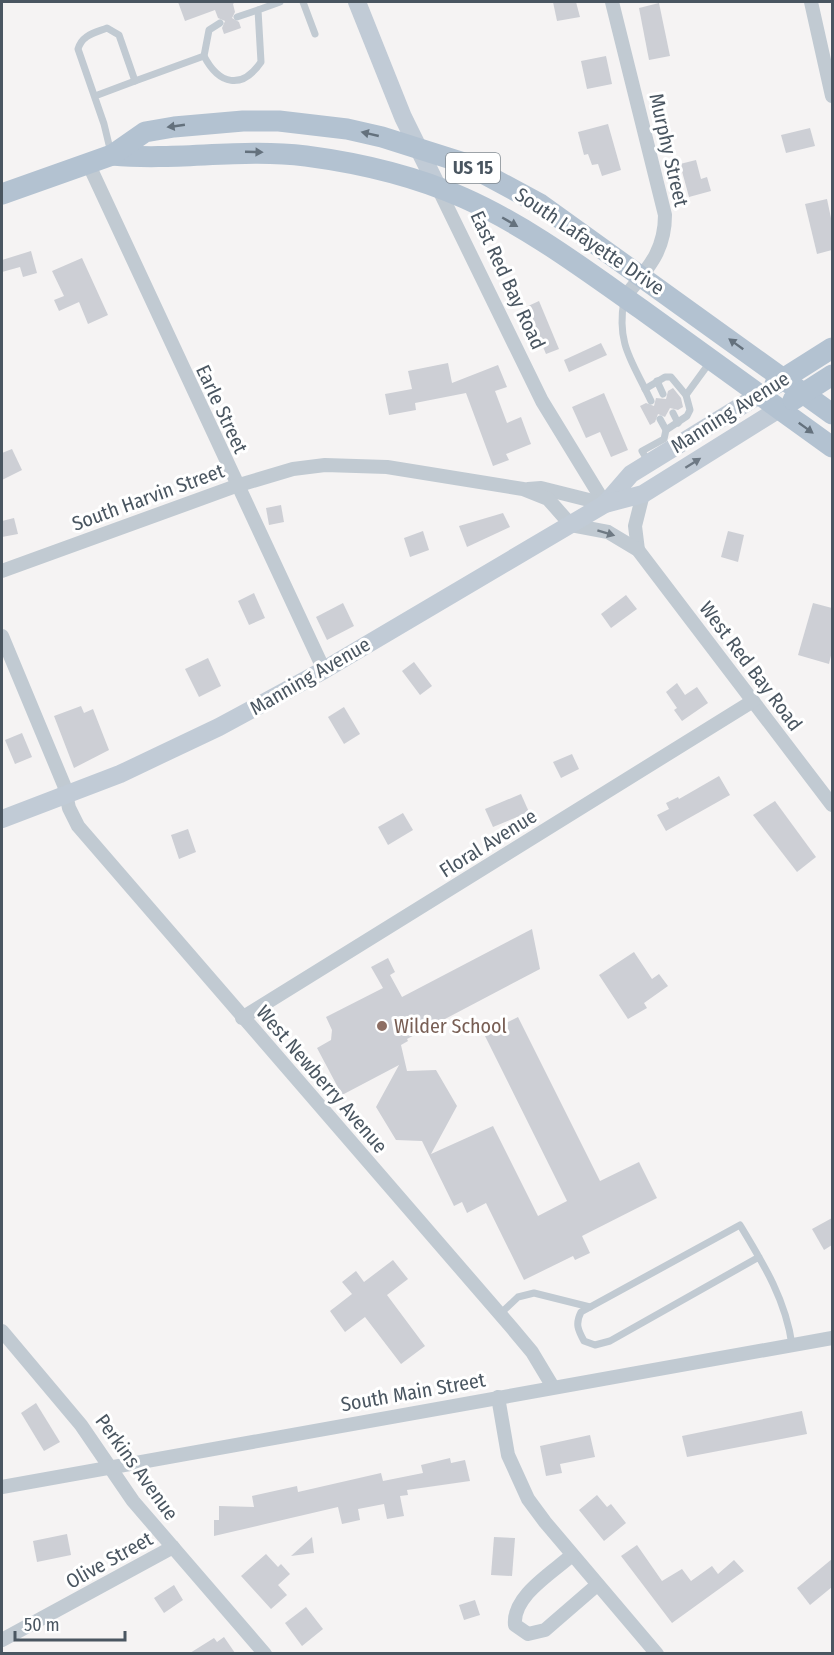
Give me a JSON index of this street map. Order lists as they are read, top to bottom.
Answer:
{
  "streets": {
    "main road": [
      "US 15",
      "South Lafayette Drive",
      "East Red Bay Road",
      "Manning Avenue"
    ],
    "street": [
      "Murphy Street",
      "Earle Street",
      "South Harvin Street",
      "West Red Bay Road",
      "Floral Avenue",
      "West Newberry Avenue",
      "South Main Street",
      "Perkins Avenue",
      "Olive Street"
    ]
  },
  "crossings": [
    ["Murphy Street", "South Lafayette Drive"],
    ["US 15", "South Lafayette Drive"],
    ["US 15", "Manning Avenue"],
    ["South Lafayette Drive", "East Red Bay Road"],
    ["South Lafayette Drive", "Earle Street"],
    ["South Lafayette Drive", "Manning Avenue"],
    ["East Red Bay Road", "Manning Avenue"],
    ["East Red Bay Road", "South Harvin Street"],
    ["Earle Street", "Manning Avenue"],
    ["Earle Street", "South Harvin Street"],
    ["Manning Avenue", "South Harvin Street"],
    ["Manning Avenue", "West Red Bay Road"],
    ["Manning Avenue", "West Newberry Avenue"],
    ["South Harvin Street", "West Red Bay Road"],
    ["West Red Bay Road", "Floral Avenue"],
    ["Floral Avenue", "West Newberry Avenue"],
    ["West Newberry Avenue", "South Main Street"],
    ["South Main Street", "Perkins Avenue"],
    ["Perkins Avenue", "Olive Street"]
  ],
  "places": ["Wilder School"],
  "scale_bar": "50 m"
}
